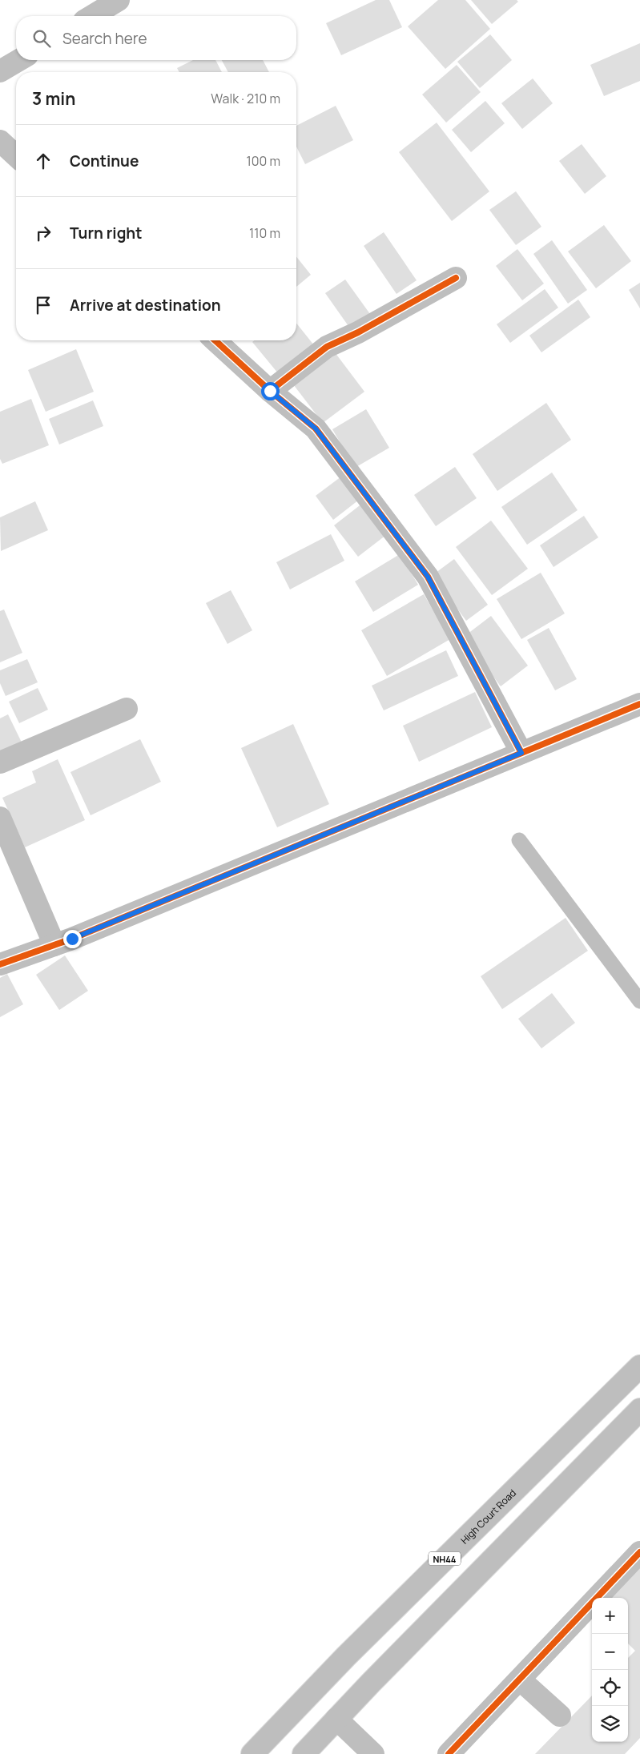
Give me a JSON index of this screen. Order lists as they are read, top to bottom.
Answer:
{
  "streets": {
    "main road": ["High Court Road", "NH44"]
  },
  "page": {
    "search": "Search here",
    "heading": ["3 min", "Walk · 210 m"],
    "list": [
      ["Continue", "100 m"],
      ["Turn right", "110 m"],
      "Arrive at destination"
    ],
    "map_buttons": ["+", "−"]
  }
}
